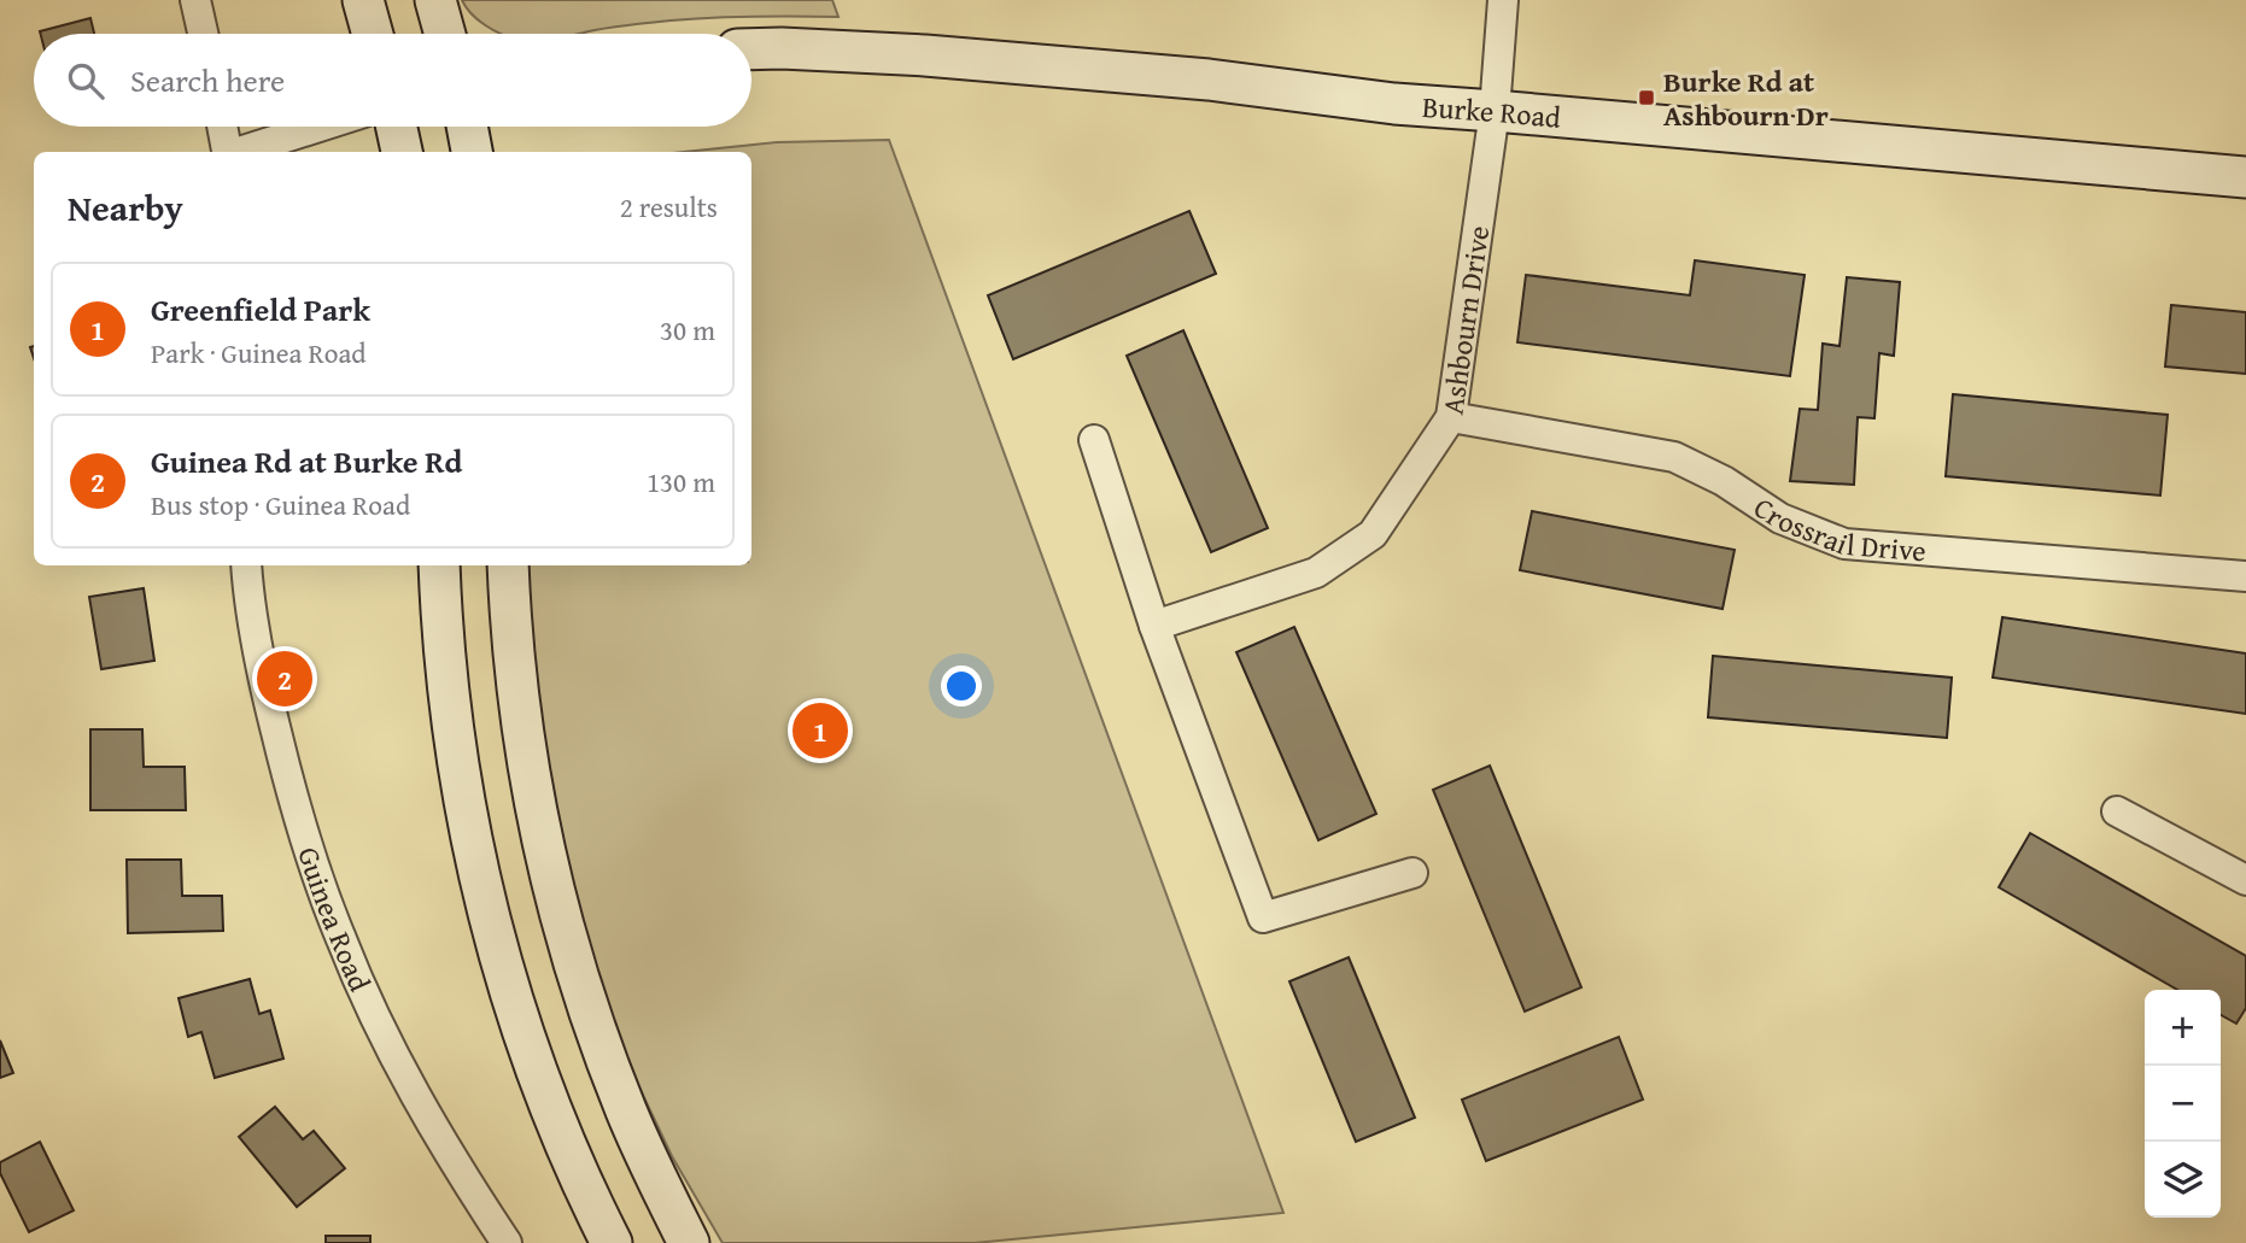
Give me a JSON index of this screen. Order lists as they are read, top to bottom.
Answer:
{
  "streets": {
    "main road": ["Burke Road"],
    "street": ["Ashbourn Drive", "Crossrail Drive", "Guinea Road"]
  },
  "crossings": [
    ["Burke Road", "Ashbourn Drive"],
    ["Ashbourn Drive", "Crossrail Drive"]
  ],
  "places": {
    "transit": ["Burke Rd at Ashbourn Dr"]
  },
  "page": {
    "search": "Search here",
    "heading": ["Nearby", "2 results"],
    "list": [
      {
        "mark": "1",
        "name": "Greenfield Park",
        "note": "Park · Guinea Road",
        "value": "30 m"
      },
      {
        "mark": "2",
        "name": "Guinea Rd at Burke Rd",
        "note": "Bus stop · Guinea Road",
        "value": "130 m"
      }
    ],
    "pins": ["2", "1"],
    "map_buttons": ["+", "−"]
  }
}
